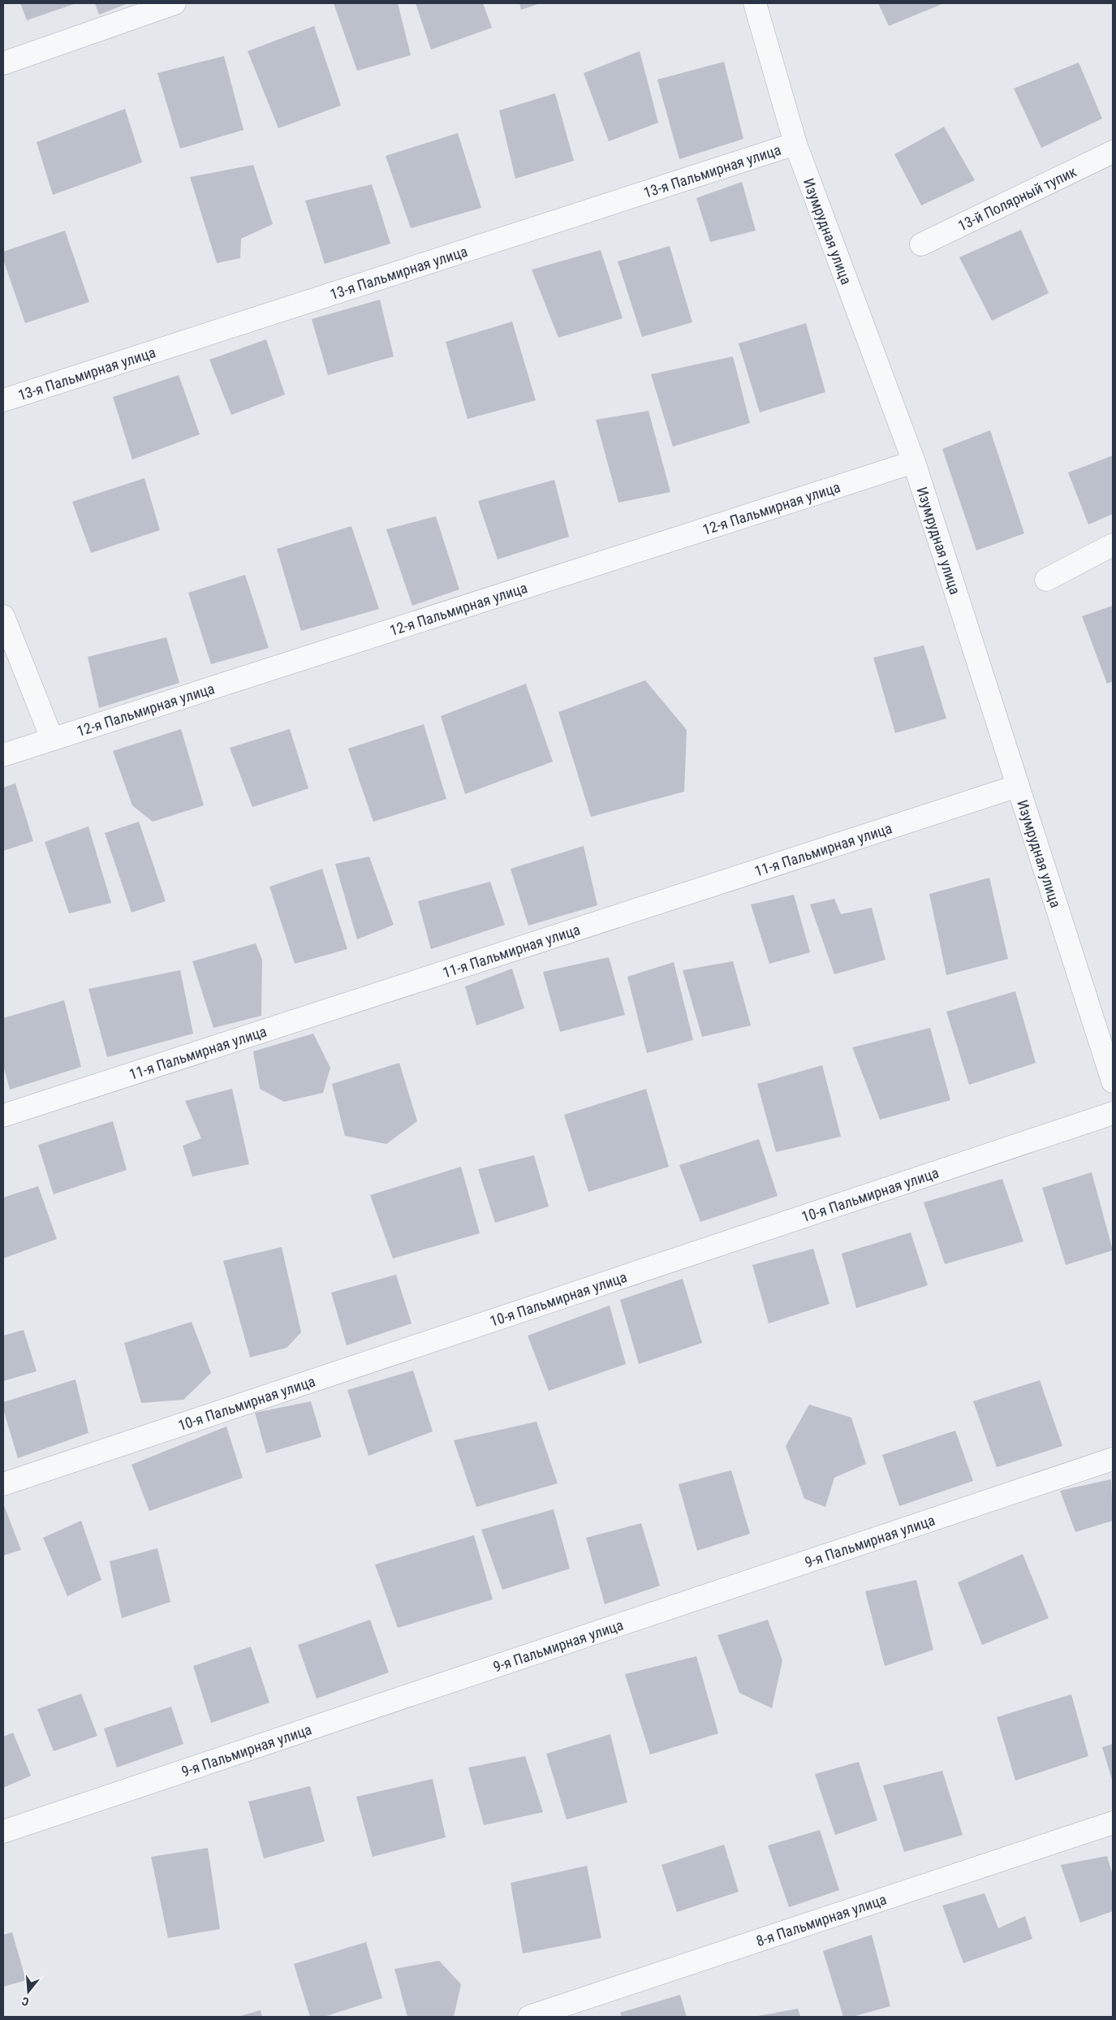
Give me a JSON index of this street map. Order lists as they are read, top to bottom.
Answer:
{
  "streets": {
    "street": [
      "13-я Пальмирная улица",
      "13-й Полярный тупик",
      "Изумрудная улица",
      "12-я Пальмирная улица",
      "11-я Пальмирная улица",
      "10-я Пальмирная улица",
      "9-я Пальмирная улица",
      "8-я Пальмирная улица"
    ]
  },
  "crossings": [
    ["13-я Пальмирная улица", "Изумрудная улица"],
    ["Изумрудная улица", "12-я Пальмирная улица"],
    ["Изумрудная улица", "11-я Пальмирная улица"]
  ],
  "north": "bottom"
}
